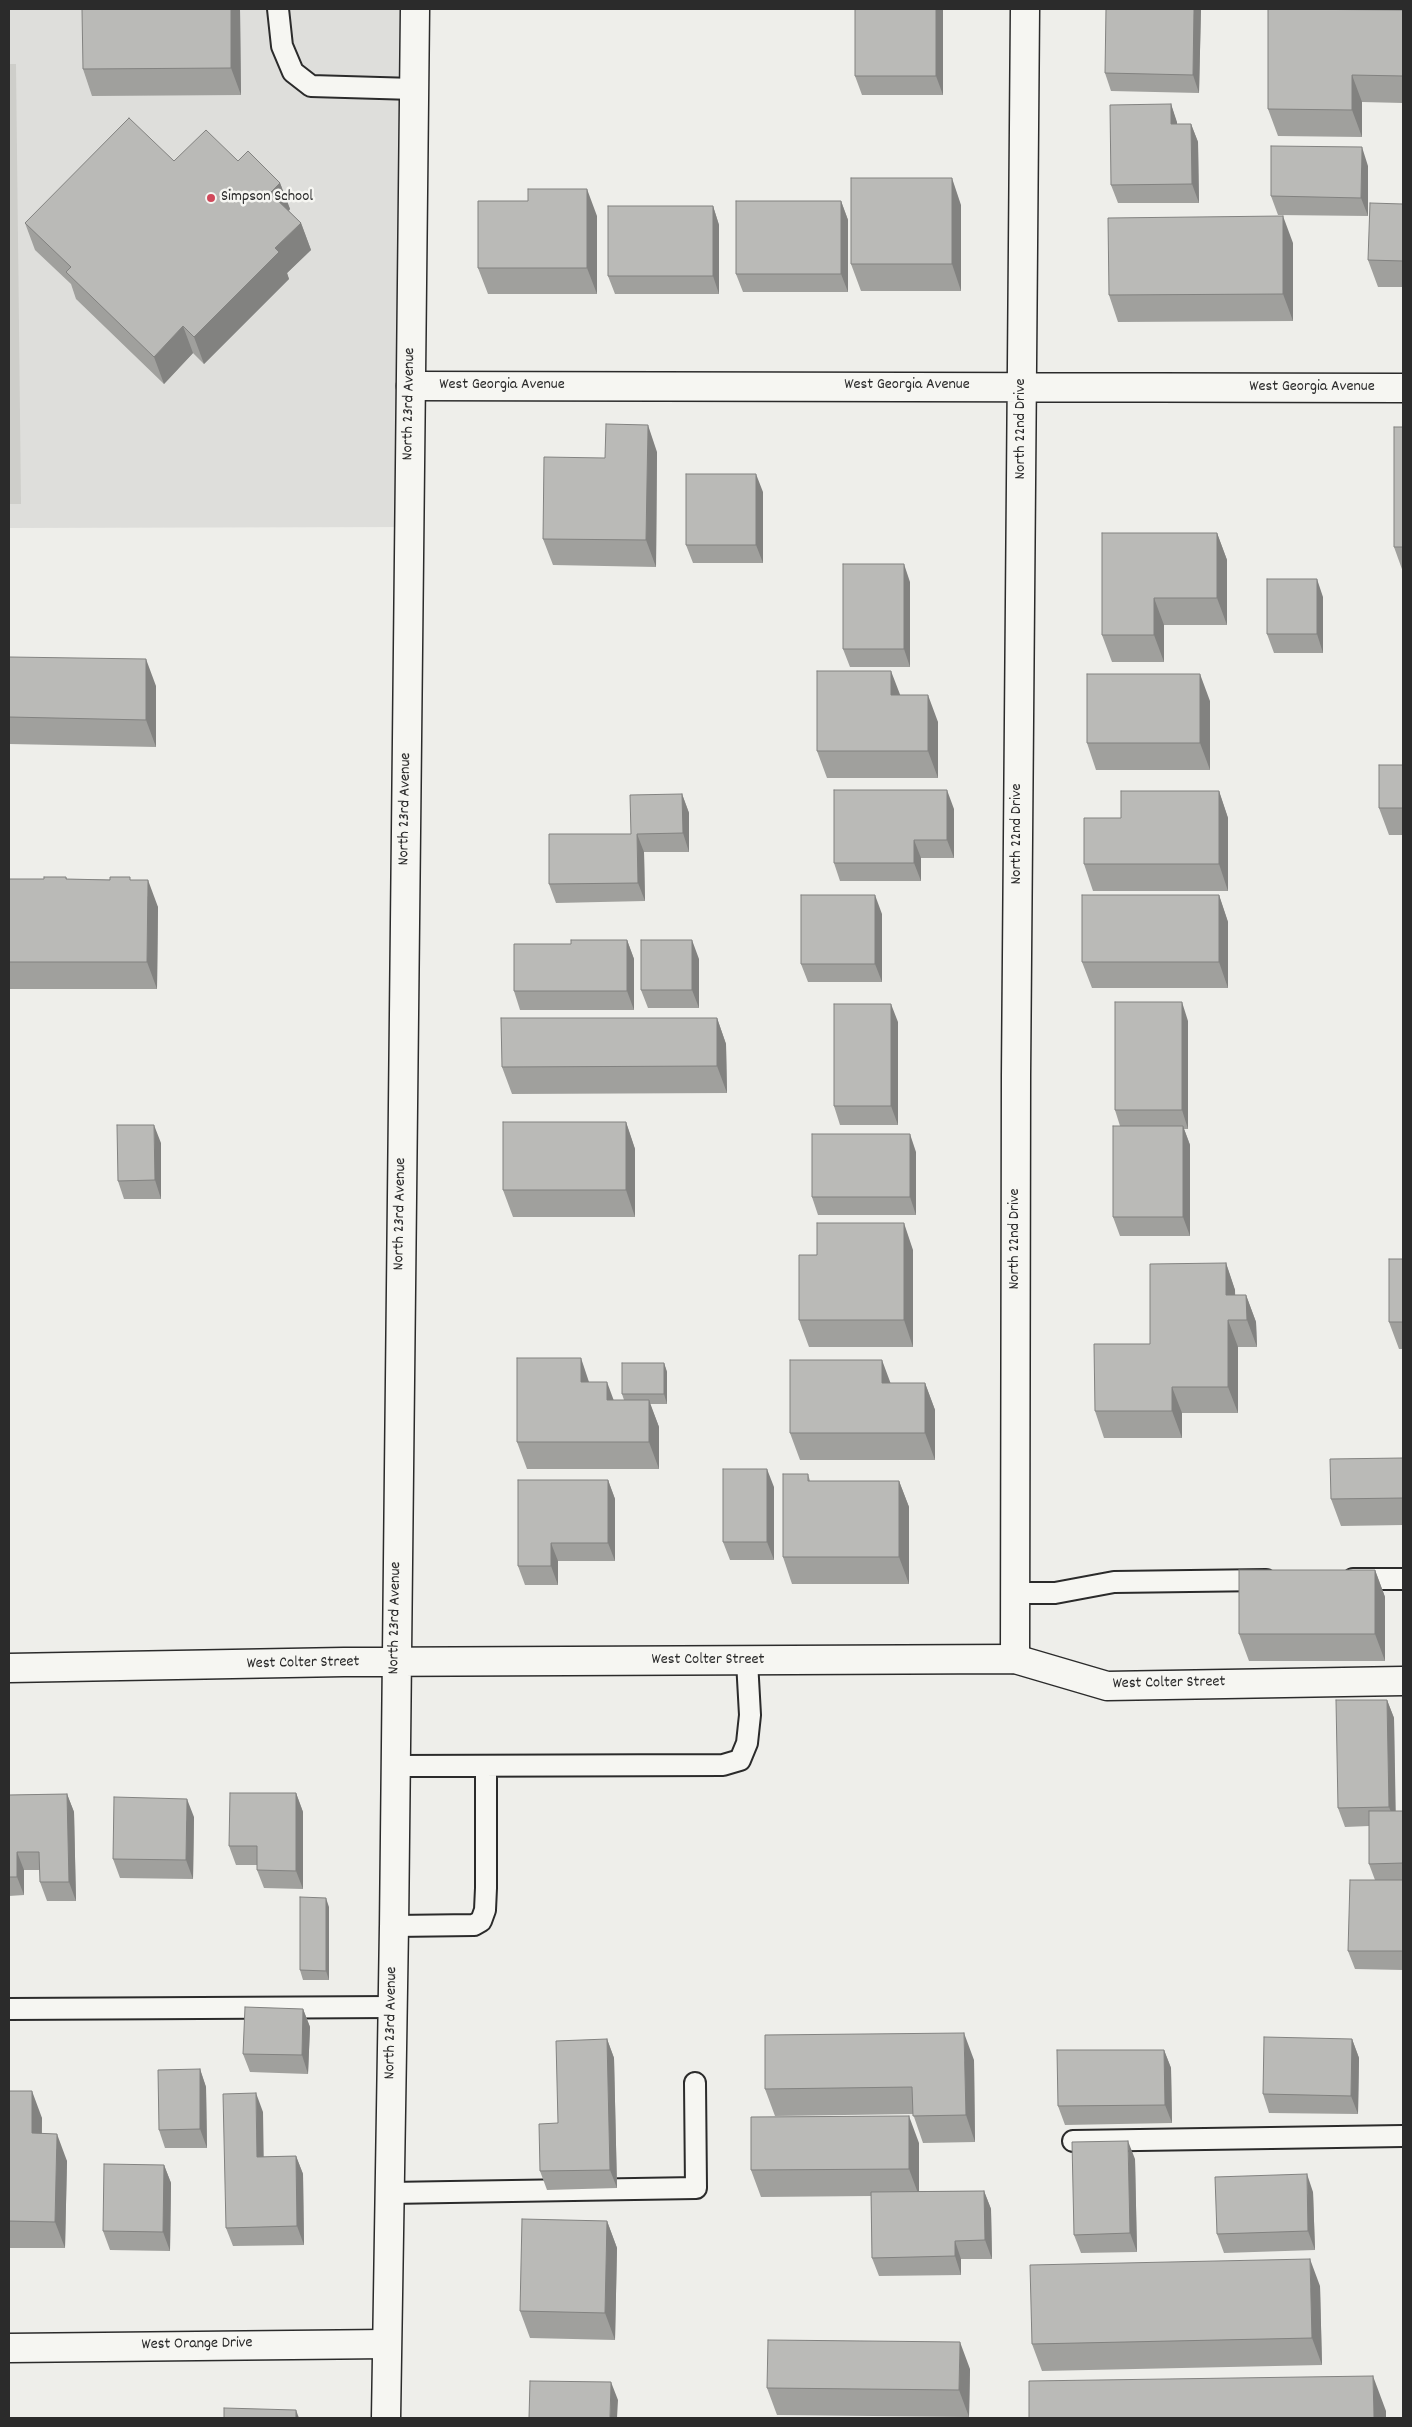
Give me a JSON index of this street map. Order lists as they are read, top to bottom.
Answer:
{
  "streets": {
    "street": [
      "West Georgia Avenue",
      "North 23rd Avenue",
      "North 22nd Drive",
      "West Colter Street",
      "West Orange Drive"
    ]
  },
  "crossings": [
    ["West Georgia Avenue", "North 23rd Avenue"],
    ["West Georgia Avenue", "North 22nd Drive"],
    ["North 23rd Avenue", "West Colter Street"],
    ["North 23rd Avenue", "West Orange Drive"],
    ["North 22nd Drive", "West Colter Street"]
  ],
  "places": ["Simpson School"]
}
